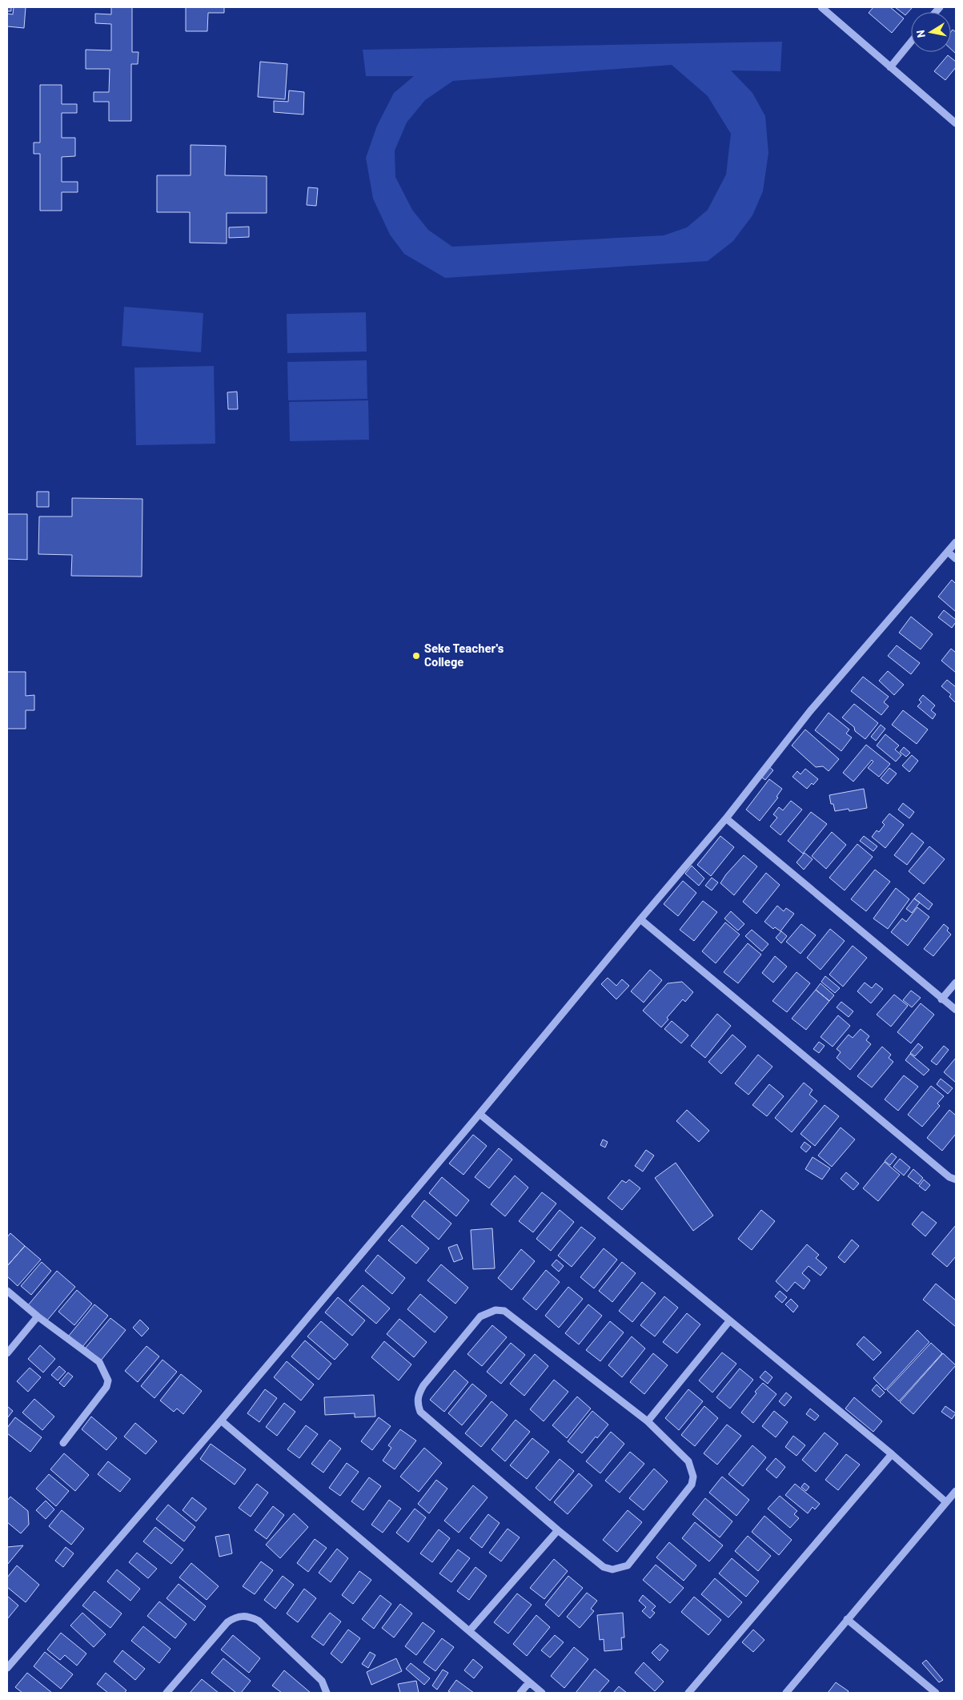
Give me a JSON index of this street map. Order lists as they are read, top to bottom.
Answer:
{
  "places": ["Seke Teacher's College"],
  "north": "left"
}
